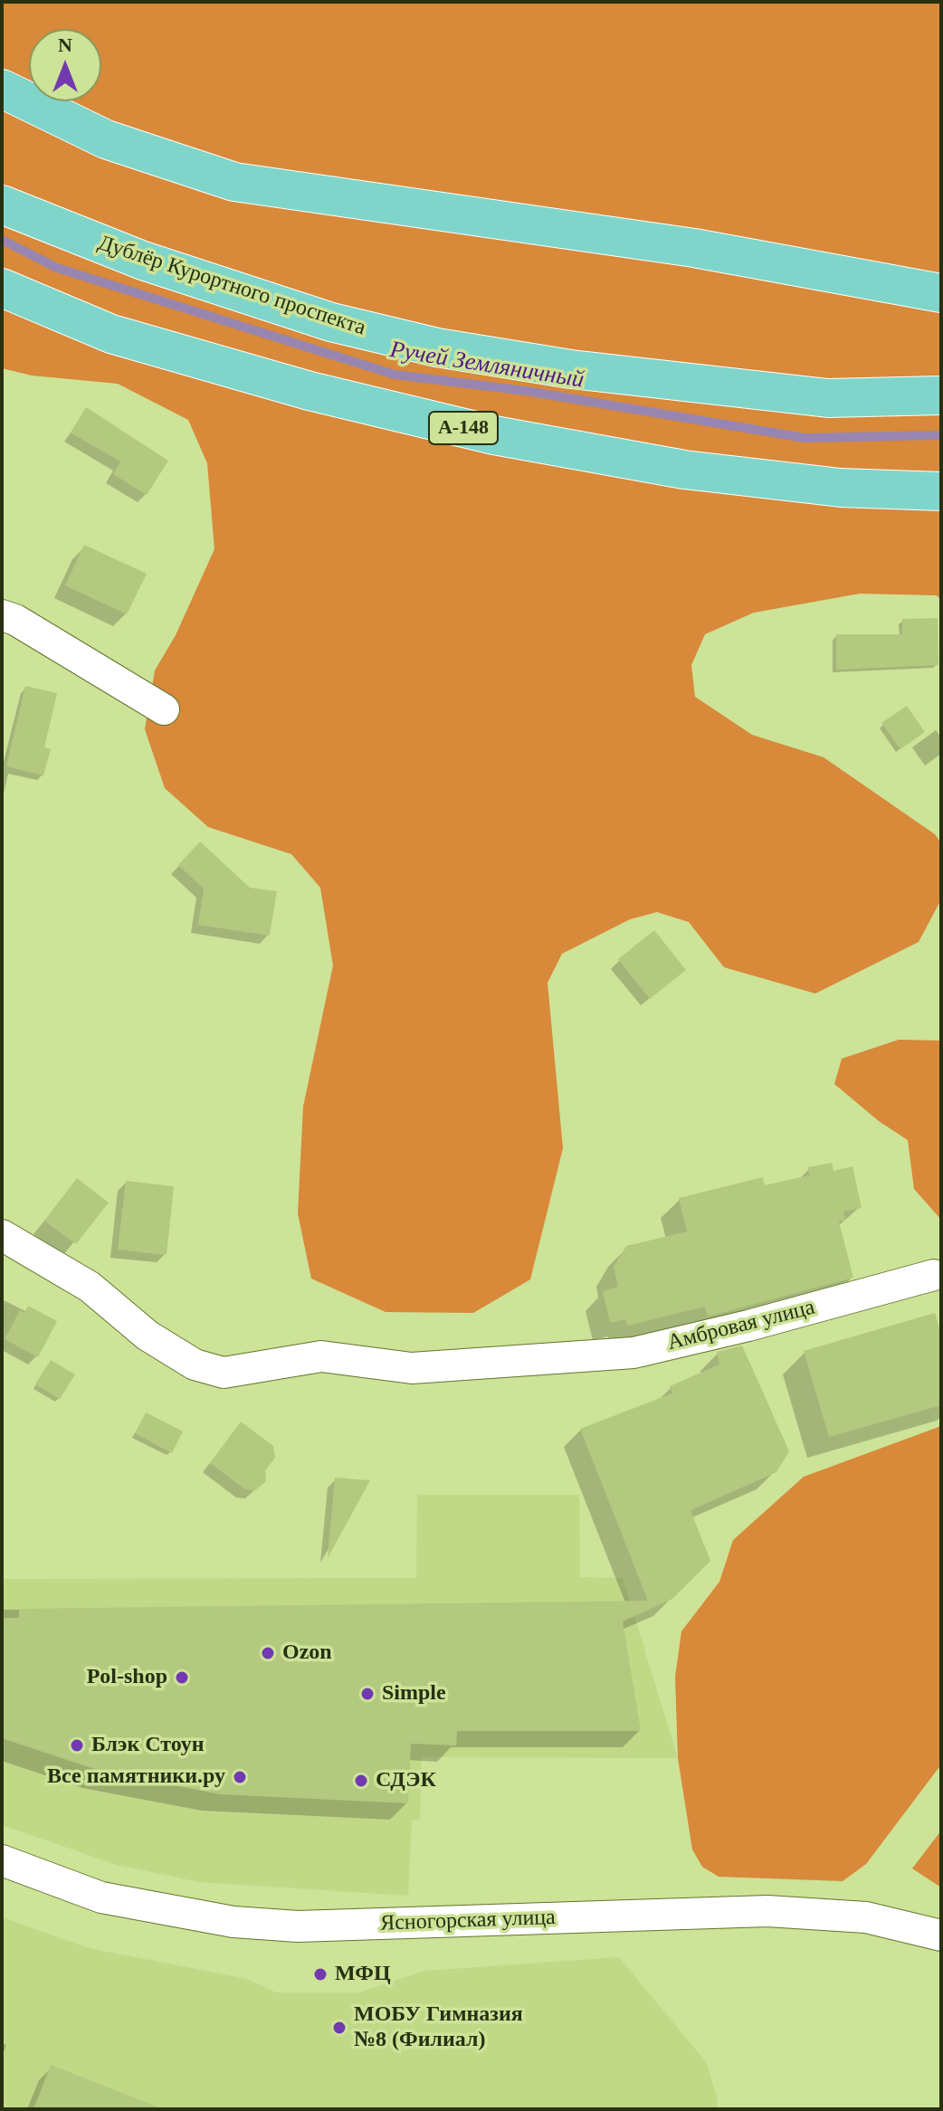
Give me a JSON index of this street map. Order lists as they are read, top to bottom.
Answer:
{
  "streets": {
    "main road": ["Дублёр Курортного проспекта", "А-148"],
    "street": ["Амбровая улица", "Ясногорская улица"]
  },
  "water": ["Ручей Земляничный"],
  "places": [
    "Ozon",
    "Pol-shop",
    "Simple",
    "Блэк Стоун",
    "Все памятники.ру",
    "СДЭК",
    "МФЦ",
    "МОБУ Гимназия №8 (Филиал)"
  ],
  "north": "top"
}
